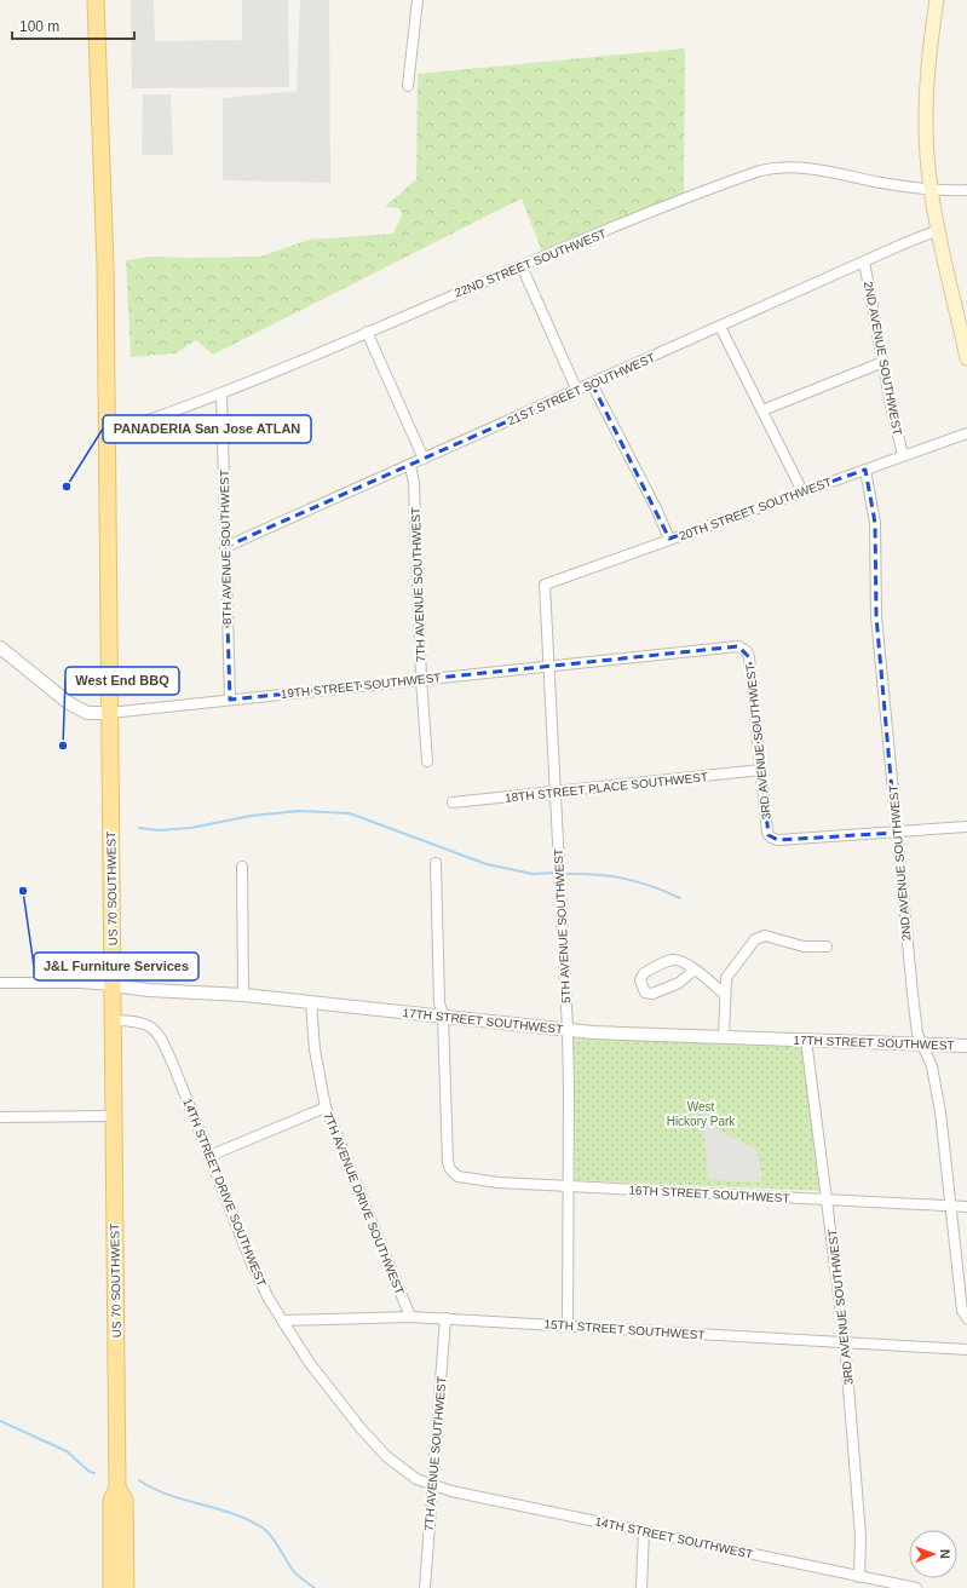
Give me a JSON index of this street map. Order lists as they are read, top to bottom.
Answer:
{
  "streets": {
    "main road": ["US 70 SOUTHWEST"],
    "street": [
      "22ND STREET SOUTHWEST",
      "2ND AVENUE SOUTHWEST",
      "21ST STREET SOUTHWEST",
      "20TH STREET SOUTHWEST",
      "8TH AVENUE SOUTHWEST",
      "7TH AVENUE SOUTHWEST",
      "19TH STREET SOUTHWEST",
      "3RD AVENUE SOUTHWEST",
      "18TH STREET PLACE SOUTHWEST",
      "5TH AVENUE SOUTHWEST",
      "17TH STREET SOUTHWEST",
      "14TH STREET DRIVE SOUTHWEST",
      "16TH STREET SOUTHWEST",
      "7TH AVENUE DRIVE SOUTHWEST",
      "15TH STREET SOUTHWEST",
      "14TH STREET SOUTHWEST"
    ]
  },
  "crossings": [
    ["22ND STREET SOUTHWEST", "8TH AVENUE SOUTHWEST"],
    ["22ND STREET SOUTHWEST", "US 70 SOUTHWEST"],
    ["2ND AVENUE SOUTHWEST", "21ST STREET SOUTHWEST"],
    ["2ND AVENUE SOUTHWEST", "20TH STREET SOUTHWEST"],
    ["2ND AVENUE SOUTHWEST", "3RD AVENUE SOUTHWEST"],
    ["2ND AVENUE SOUTHWEST", "17TH STREET SOUTHWEST"],
    ["2ND AVENUE SOUTHWEST", "16TH STREET SOUTHWEST"],
    ["21ST STREET SOUTHWEST", "8TH AVENUE SOUTHWEST"],
    ["21ST STREET SOUTHWEST", "7TH AVENUE SOUTHWEST"],
    ["20TH STREET SOUTHWEST", "5TH AVENUE SOUTHWEST"],
    ["8TH AVENUE SOUTHWEST", "19TH STREET SOUTHWEST"],
    ["7TH AVENUE SOUTHWEST", "19TH STREET SOUTHWEST"],
    ["7TH AVENUE SOUTHWEST", "14TH STREET DRIVE SOUTHWEST"],
    ["7TH AVENUE SOUTHWEST", "15TH STREET SOUTHWEST"],
    ["7TH AVENUE SOUTHWEST", "14TH STREET SOUTHWEST"],
    ["19TH STREET SOUTHWEST", "3RD AVENUE SOUTHWEST"],
    ["19TH STREET SOUTHWEST", "US 70 SOUTHWEST"],
    ["19TH STREET SOUTHWEST", "5TH AVENUE SOUTHWEST"],
    ["3RD AVENUE SOUTHWEST", "18TH STREET PLACE SOUTHWEST"],
    ["3RD AVENUE SOUTHWEST", "17TH STREET SOUTHWEST"],
    ["3RD AVENUE SOUTHWEST", "16TH STREET SOUTHWEST"],
    ["3RD AVENUE SOUTHWEST", "15TH STREET SOUTHWEST"],
    ["3RD AVENUE SOUTHWEST", "14TH STREET SOUTHWEST"],
    ["18TH STREET PLACE SOUTHWEST", "5TH AVENUE SOUTHWEST"],
    ["US 70 SOUTHWEST", "17TH STREET SOUTHWEST"],
    ["US 70 SOUTHWEST", "14TH STREET DRIVE SOUTHWEST"],
    ["5TH AVENUE SOUTHWEST", "17TH STREET SOUTHWEST"],
    ["5TH AVENUE SOUTHWEST", "16TH STREET SOUTHWEST"],
    ["5TH AVENUE SOUTHWEST", "15TH STREET SOUTHWEST"],
    ["17TH STREET SOUTHWEST", "16TH STREET SOUTHWEST"],
    ["17TH STREET SOUTHWEST", "7TH AVENUE DRIVE SOUTHWEST"],
    ["14TH STREET DRIVE SOUTHWEST", "15TH STREET SOUTHWEST"],
    ["14TH STREET DRIVE SOUTHWEST", "14TH STREET SOUTHWEST"],
    ["7TH AVENUE DRIVE SOUTHWEST", "15TH STREET SOUTHWEST"]
  ],
  "parks": ["West Hickory Park"],
  "places": ["PANADERIA San Jose ATLAN", "West End BBQ", "J&L Furniture Services"],
  "scale_bar": "100 m",
  "north": "right"
}
